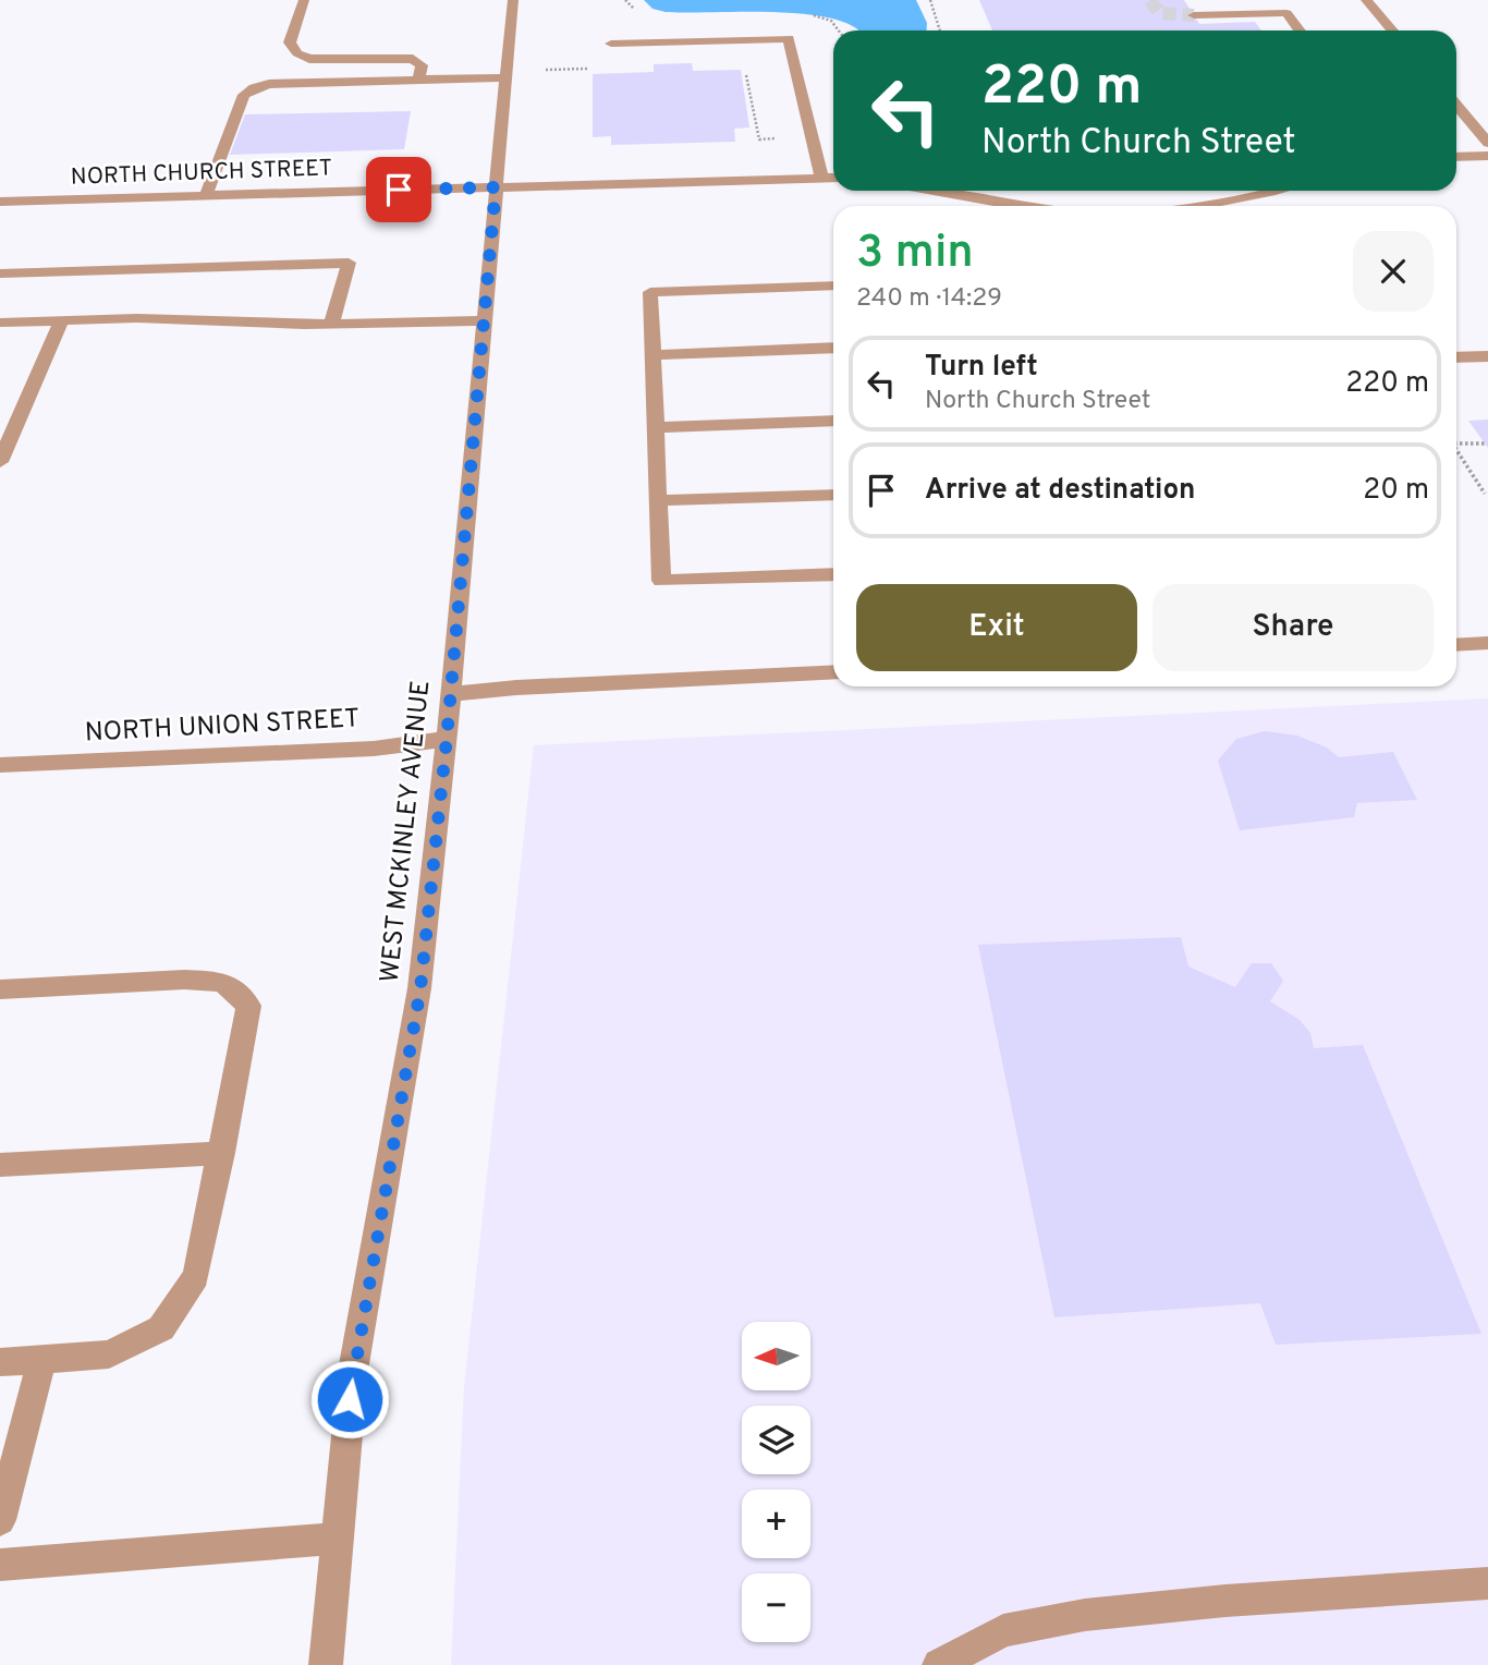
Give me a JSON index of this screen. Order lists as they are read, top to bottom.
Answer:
{
  "streets": {
    "street": ["NORTH CHURCH STREET", "NORTH UNION STREET", "WEST MCKINLEY AVENUE"]
  },
  "crossings": [
    ["NORTH CHURCH STREET", "WEST MCKINLEY AVENUE"],
    ["NORTH UNION STREET", "WEST MCKINLEY AVENUE"]
  ],
  "north": "left",
  "page": {
    "turn": ["220 m", "North Church Street"],
    "heading": ["3 min", "240 m · 14:29"],
    "list": [
      {
        "name": "Turn left",
        "note": "North Church Street",
        "value": "220 m"
      },
      {
        "name": "Arrive at destination",
        "value": "20 m"
      }
    ],
    "buttons": ["Exit", "Share"],
    "map_buttons": ["+", "−"]
  }
}
